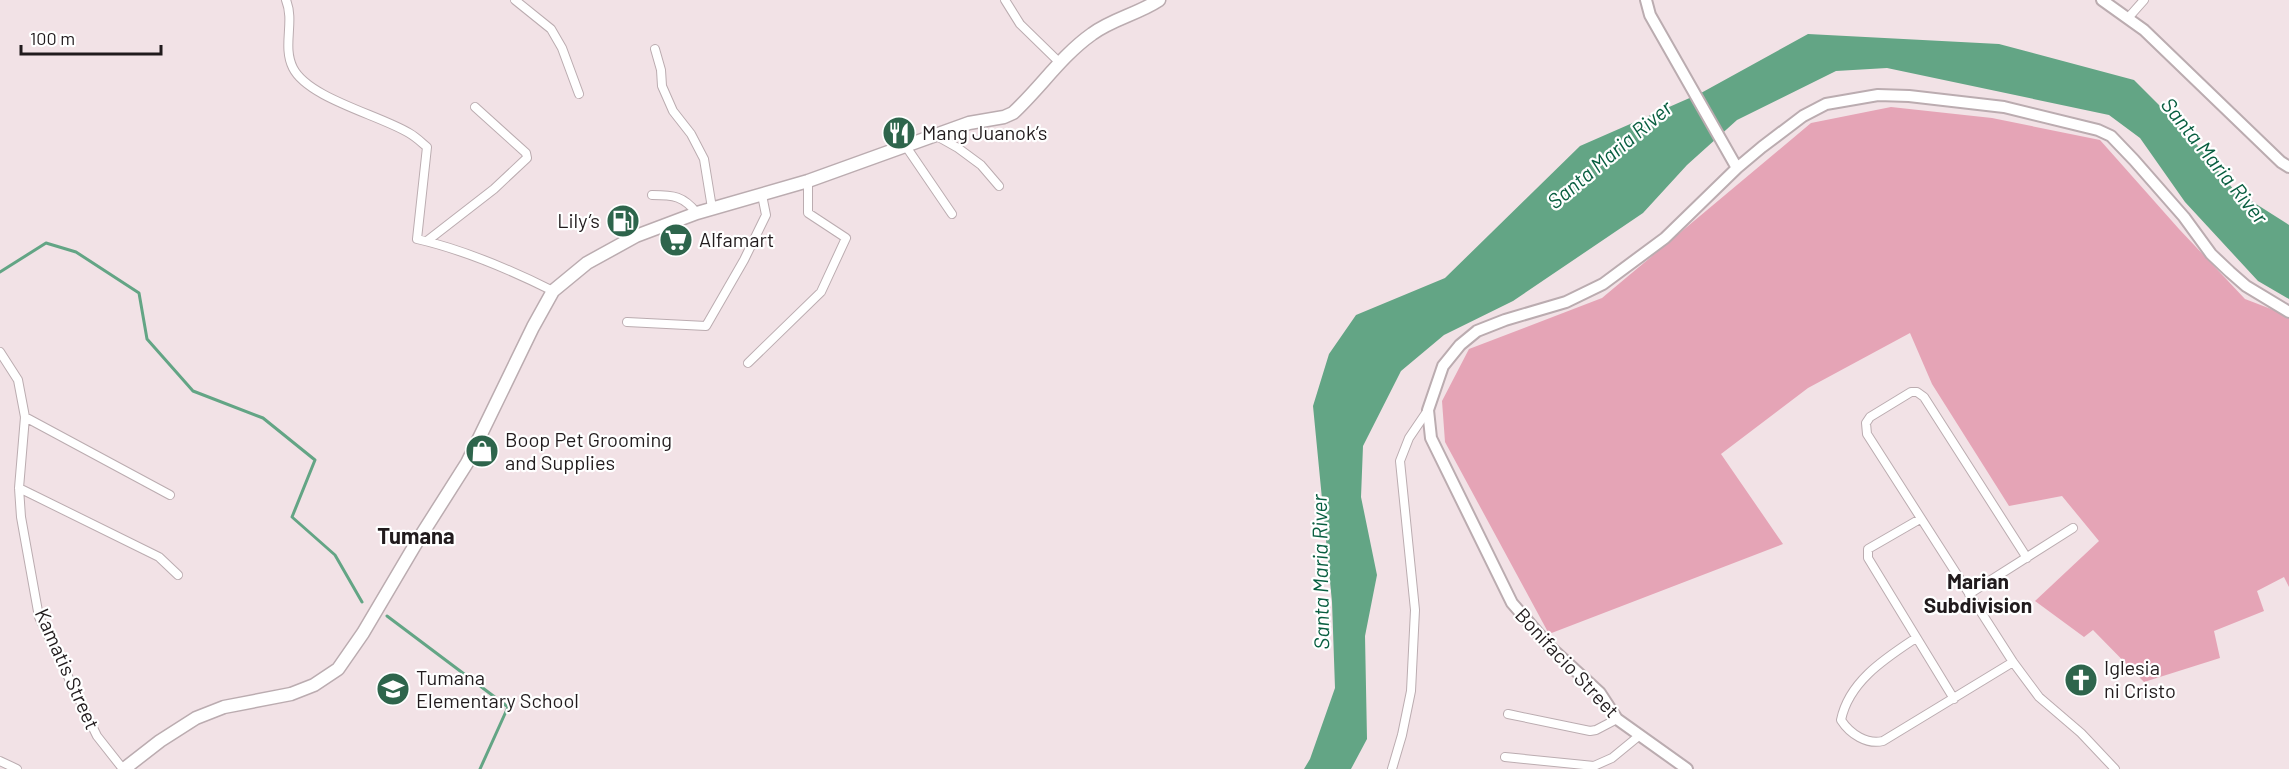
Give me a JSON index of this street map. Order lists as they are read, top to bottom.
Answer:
{
  "streets": {
    "street": ["Bonifacio Street", "Kamatis Street"]
  },
  "districts": ["Tumana", "Marian Subdivision"],
  "water": ["Santa Maria River"],
  "places": {
    "restaurant": ["Mang Juanok’s"],
    "fuel station": ["Lily’s"],
    "supermarket": ["Alfamart"],
    "shop": ["Boop Pet Grooming and Supplies"],
    "church": ["Iglesia ni Cristo"],
    "school or university": ["Tumana Elementary School"]
  },
  "scale_bar": "100 m"
}
